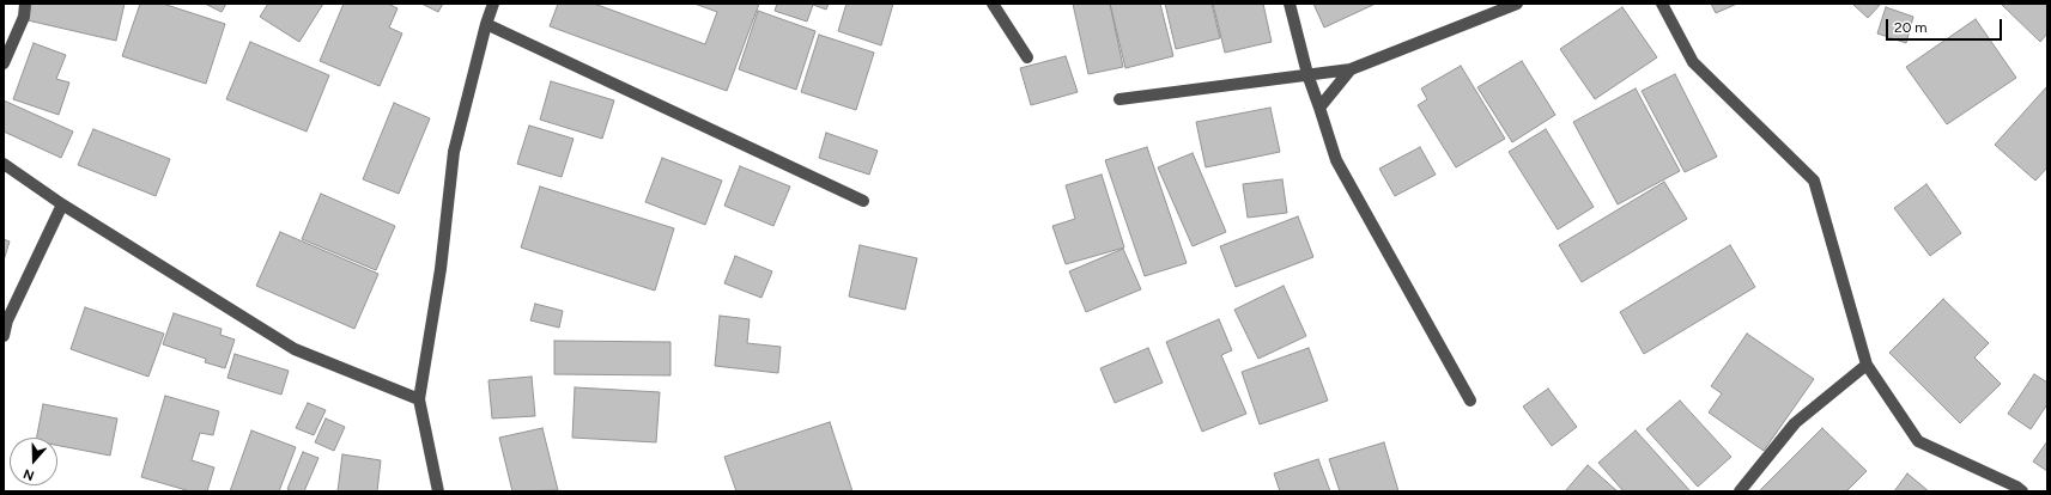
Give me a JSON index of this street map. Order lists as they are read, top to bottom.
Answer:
{
  "scale_bar": "20 m",
  "north": "bottom"
}
